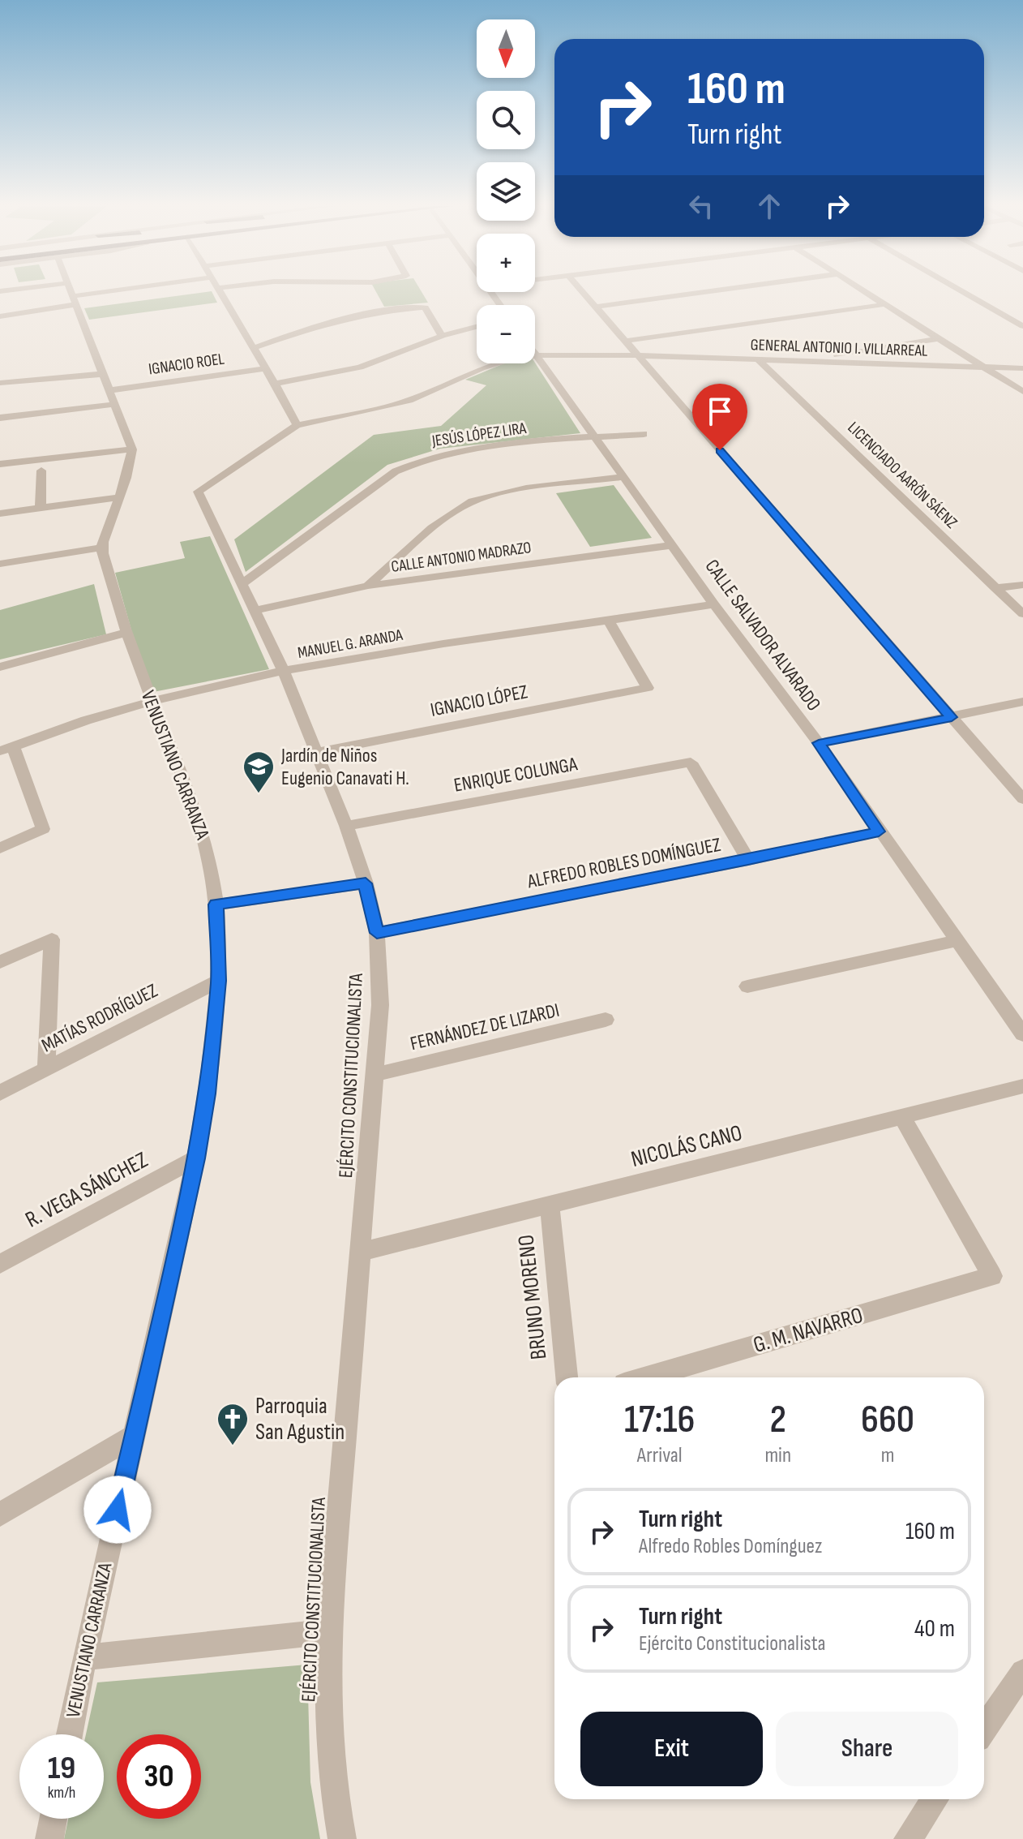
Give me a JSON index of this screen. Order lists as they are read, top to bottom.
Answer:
{
  "streets": {
    "street": [
      "GENERAL ANTONIO I. VILLARREAL",
      "IGNACIO ROEL",
      "JESÚS LÓPEZ LIRA",
      "LICENCIADO AARÓN SÁENZ",
      "CALLE ANTONIO MADRAZO",
      "CALLE SALVADOR ALVARADO",
      "MANUEL G. ARANDA",
      "IGNACIO LÓPEZ",
      "VENUSTIANO CARRANZA",
      "ENRIQUE COLUNGA",
      "ALFREDO ROBLES DOMÍNGUEZ",
      "MATÍAS RODRÍGUEZ",
      "FERNÁNDEZ DE LIZARDI",
      "EJÉRCITO CONSTITUCIONALISTA",
      "NICOLÁS CANO",
      "R. VEGA SÁNCHEZ",
      "BRUNO MORENO",
      "G. M. NAVARRO"
    ]
  },
  "crossings": [
    ["GENERAL ANTONIO I. VILLARREAL", "LICENCIADO AARÓN SÁENZ"],
    ["GENERAL ANTONIO I. VILLARREAL", "CALLE SALVADOR ALVARADO"],
    ["GENERAL ANTONIO I. VILLARREAL", "EJÉRCITO CONSTITUCIONALISTA"],
    ["JESÚS LÓPEZ LIRA", "CALLE SALVADOR ALVARADO"],
    ["JESÚS LÓPEZ LIRA", "EJÉRCITO CONSTITUCIONALISTA"],
    ["CALLE ANTONIO MADRAZO", "CALLE SALVADOR ALVARADO"],
    ["CALLE ANTONIO MADRAZO", "EJÉRCITO CONSTITUCIONALISTA"],
    ["CALLE SALVADOR ALVARADO", "MANUEL G. ARANDA"],
    ["CALLE SALVADOR ALVARADO", "ALFREDO ROBLES DOMÍNGUEZ"],
    ["MANUEL G. ARANDA", "IGNACIO LÓPEZ"],
    ["MANUEL G. ARANDA", "VENUSTIANO CARRANZA"],
    ["MANUEL G. ARANDA", "EJÉRCITO CONSTITUCIONALISTA"],
    ["IGNACIO LÓPEZ", "EJÉRCITO CONSTITUCIONALISTA"],
    ["VENUSTIANO CARRANZA", "MATÍAS RODRÍGUEZ"],
    ["VENUSTIANO CARRANZA", "R. VEGA SÁNCHEZ"],
    ["ENRIQUE COLUNGA", "ALFREDO ROBLES DOMÍNGUEZ"],
    ["ENRIQUE COLUNGA", "EJÉRCITO CONSTITUCIONALISTA"],
    ["ALFREDO ROBLES DOMÍNGUEZ", "EJÉRCITO CONSTITUCIONALISTA"],
    ["FERNÁNDEZ DE LIZARDI", "EJÉRCITO CONSTITUCIONALISTA"],
    ["EJÉRCITO CONSTITUCIONALISTA", "NICOLÁS CANO"],
    ["NICOLÁS CANO", "BRUNO MORENO"],
    ["NICOLÁS CANO", "G. M. NAVARRO"]
  ],
  "places": {
    "school or university": ["Jardín de Niños Eugenio Canavati H."],
    "church": ["Parroquia San Agustin"]
  },
  "north": "bottom",
  "page": {
    "map_buttons": ["+", "−"],
    "turn": ["160 m", "Turn right"],
    "eta": [
      "17:16",
      "Arrival",
      "2",
      "min",
      "660",
      "m"
    ],
    "list": [
      {
        "name": "Turn right",
        "note": "Alfredo Robles Domínguez",
        "value": "160 m"
      },
      {
        "name": "Turn right",
        "note": "Ejército Constitucionalista",
        "value": "40 m"
      }
    ],
    "buttons": ["Exit", "Share"],
    "speed": "19 km/h",
    "limit": "30"
  }
}
